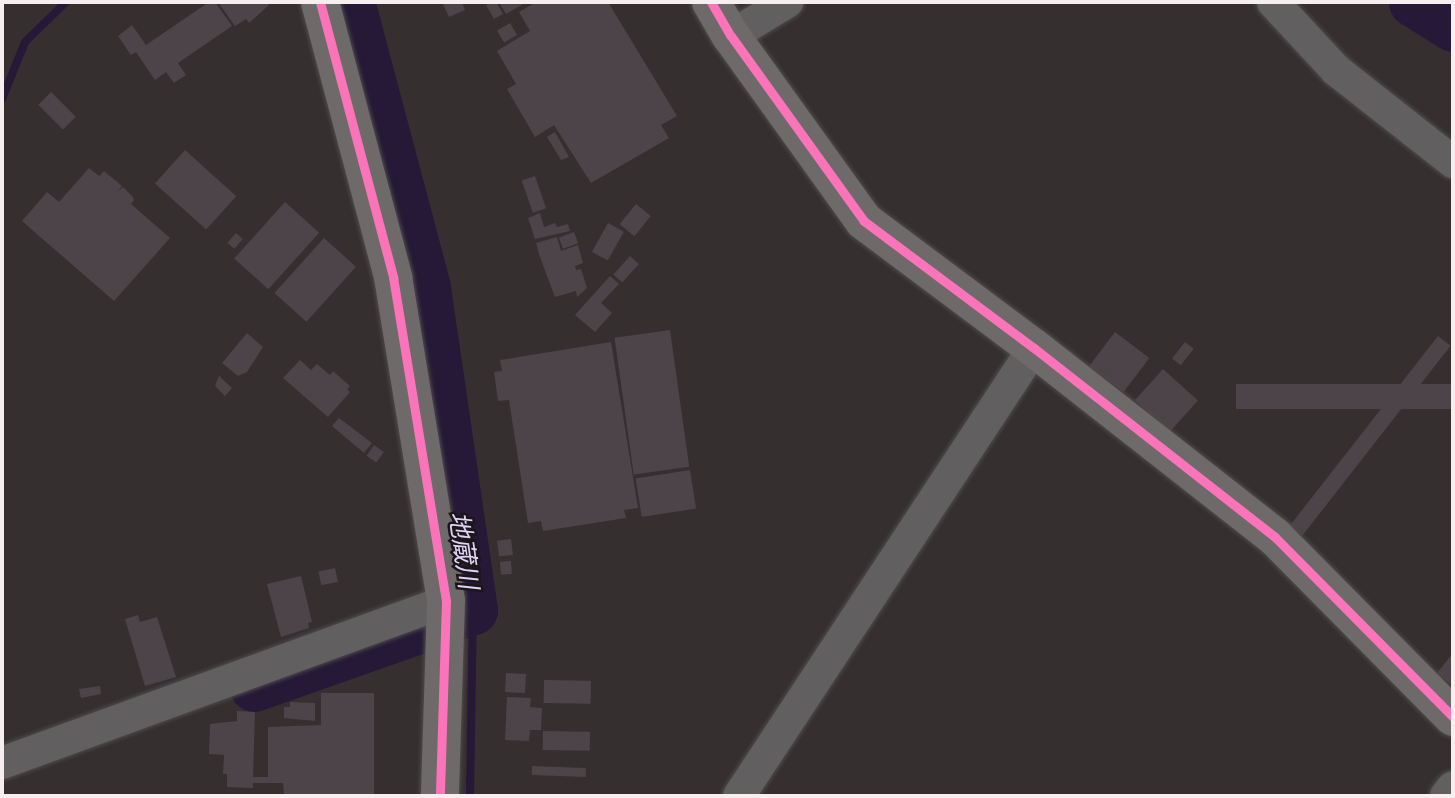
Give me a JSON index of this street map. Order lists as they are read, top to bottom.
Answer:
{
  "water": ["地蔵川"]
}
